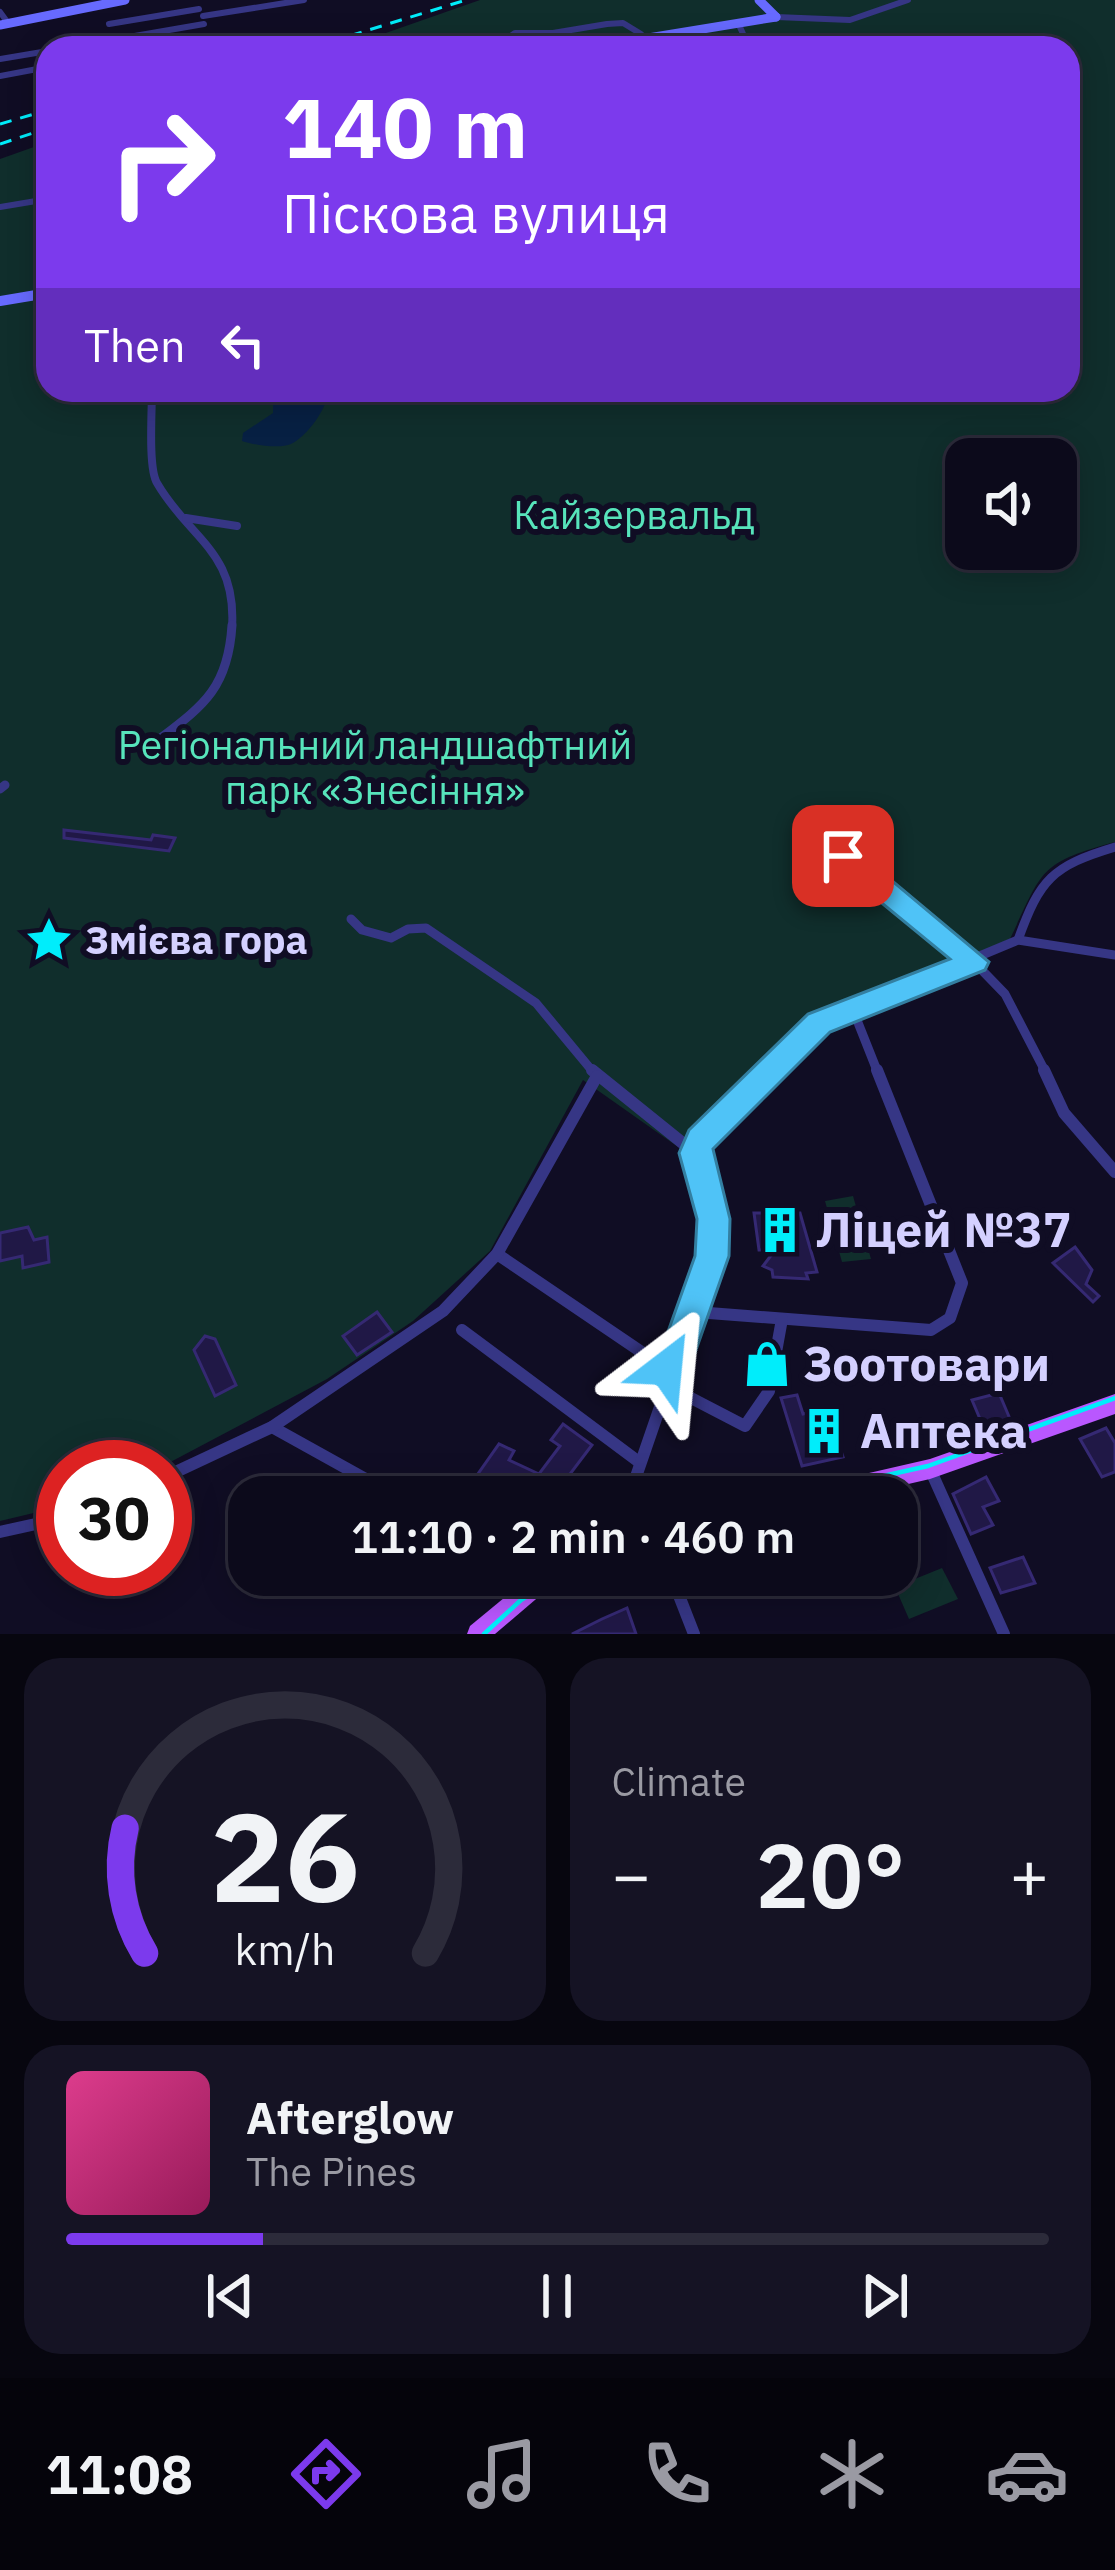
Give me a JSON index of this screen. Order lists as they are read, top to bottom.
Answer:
{
  "parks": ["Кайзервальд", "Регіональний ландшафтний парк «Знесіння»"],
  "places": {
    "place": ["Змієва гора"],
    "building": ["Ліцей №37", "Аптека"],
    "shop": ["Зоотовари"]
  },
  "page": {
    "turn": ["140 m", "Піскова вулиця"],
    "then": "Then",
    "limit": "30",
    "trip": "11:10 · 2 min · 460 m",
    "tile": "Climate",
    "heat": ["−", "20°", "+"],
    "song": ["Afterglow", "The Pines"],
    "tabs": "11:08",
    "gauge": ["26", "km/h"]
  }
}
